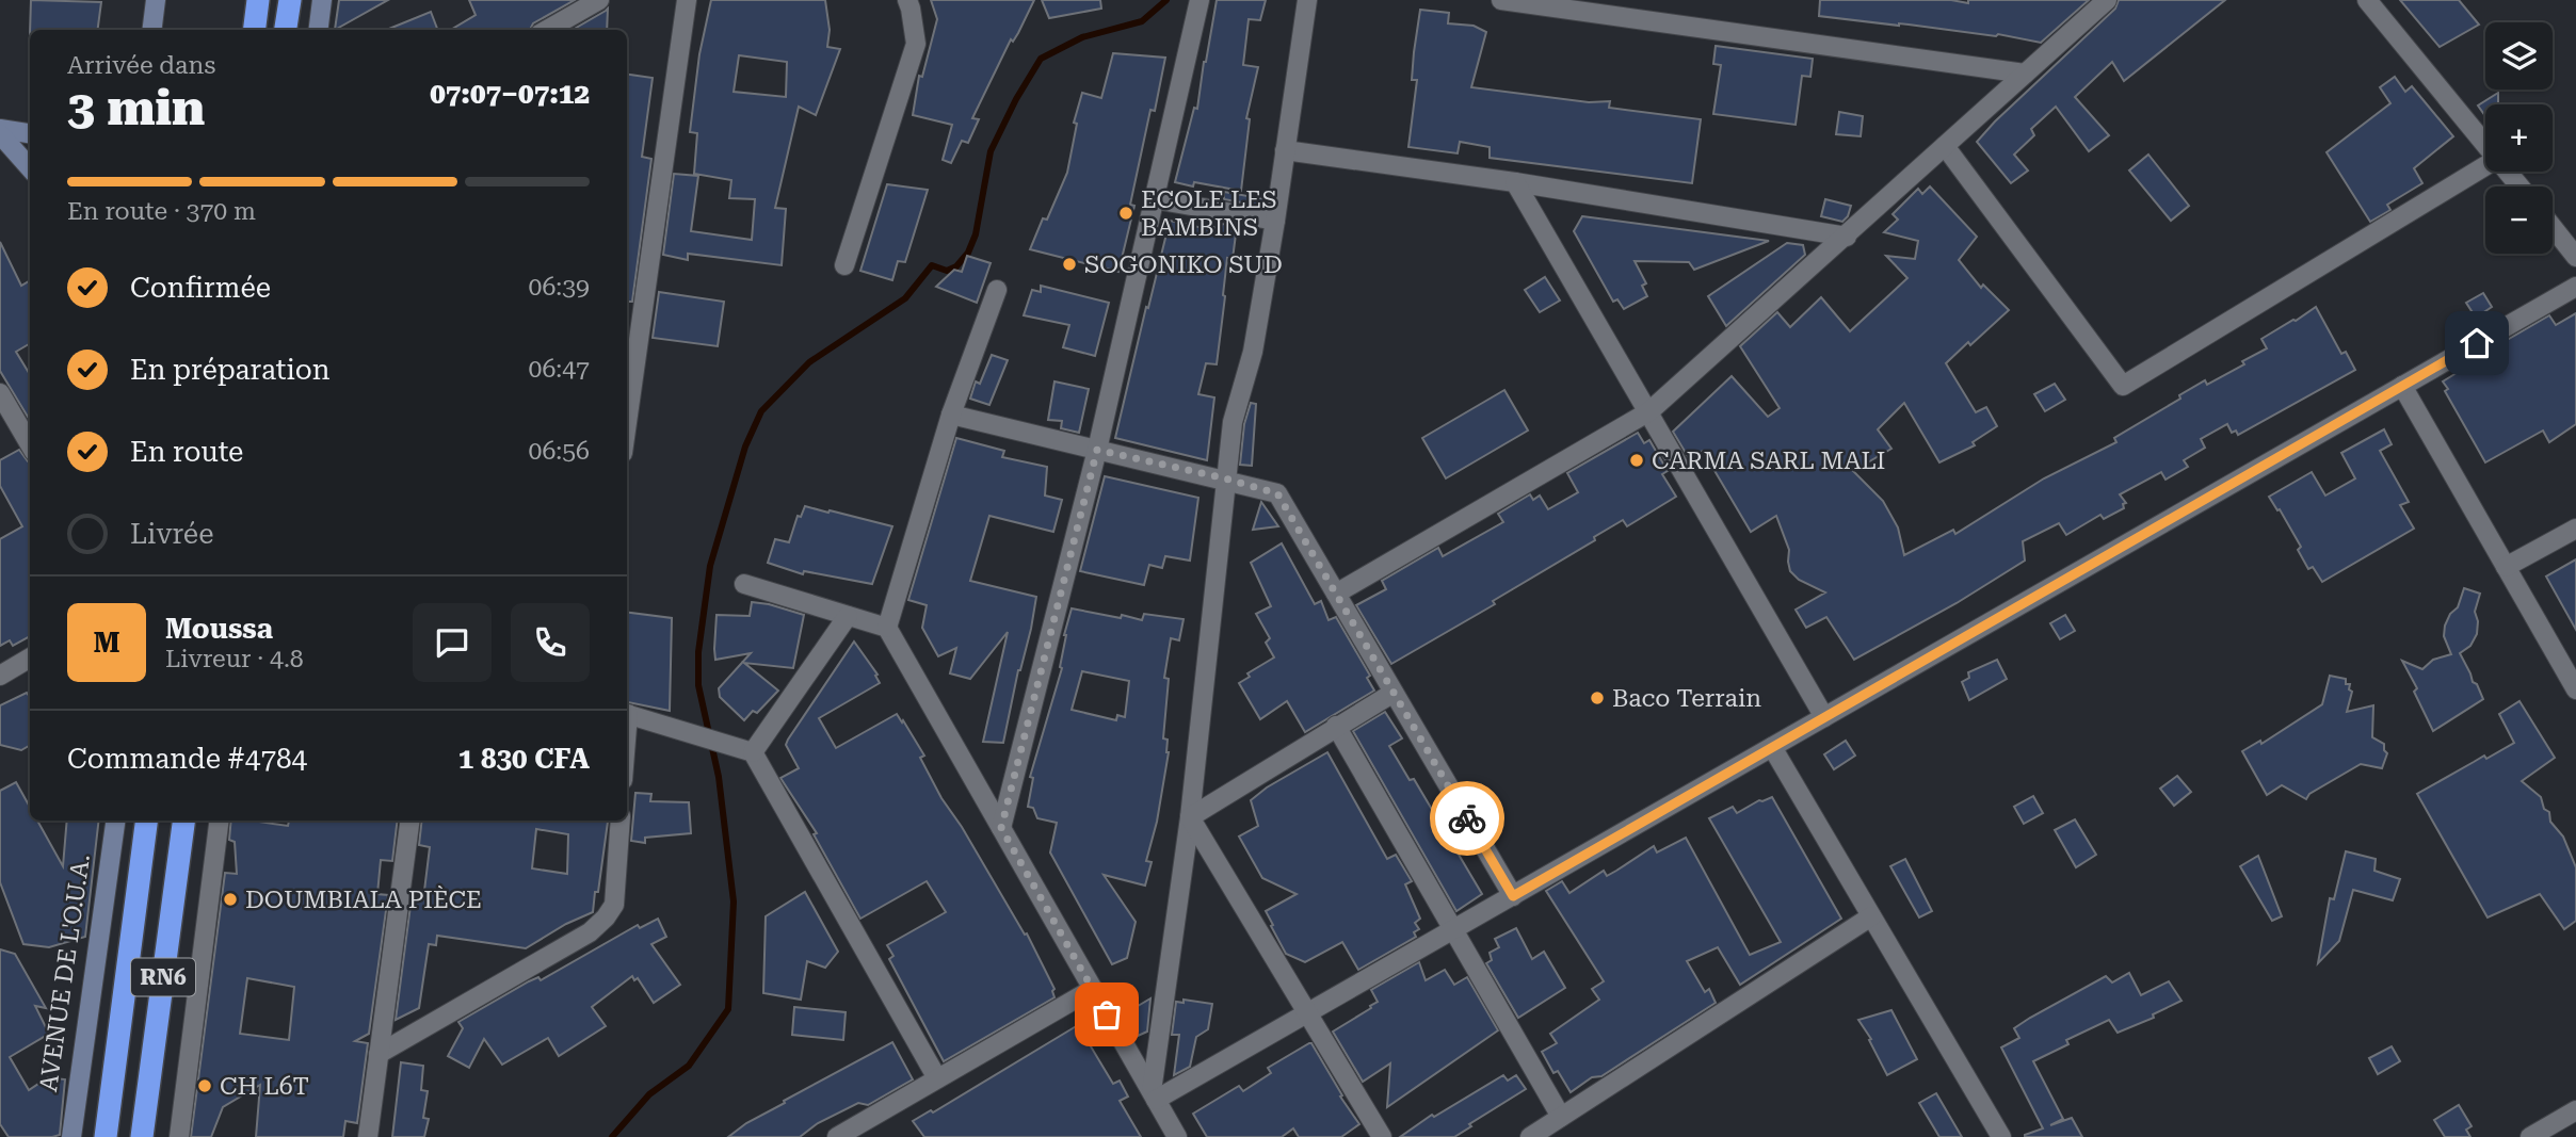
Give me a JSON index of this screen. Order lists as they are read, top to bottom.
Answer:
{
  "streets": {
    "highway": ["RN6"],
    "street": ["AVENUE DE L'O.U.A."]
  },
  "places": [
    "ECOLE LES BAMBINS",
    "SOGONIKO SUD",
    "CARMA SARL MALI",
    "Baco Terrain",
    "DOUMBIALA PIÈCE",
    "CH L6T"
  ],
  "page": {
    "map_buttons": ["+", "−"],
    "heading": ["3 min", "Arrivée dans", "07:07–07:12"],
    "panel": [
      "Moussa",
      "Livreur · 4.8",
      "Commande #4784",
      "1 830 CFA"
    ],
    "bar": "En route · 370 m",
    "list": [
      ["Confirmée", "06:39"],
      ["En préparation", "06:47"],
      ["En route", "06:56"],
      "Livrée"
    ],
    "round": "M"
  }
}
